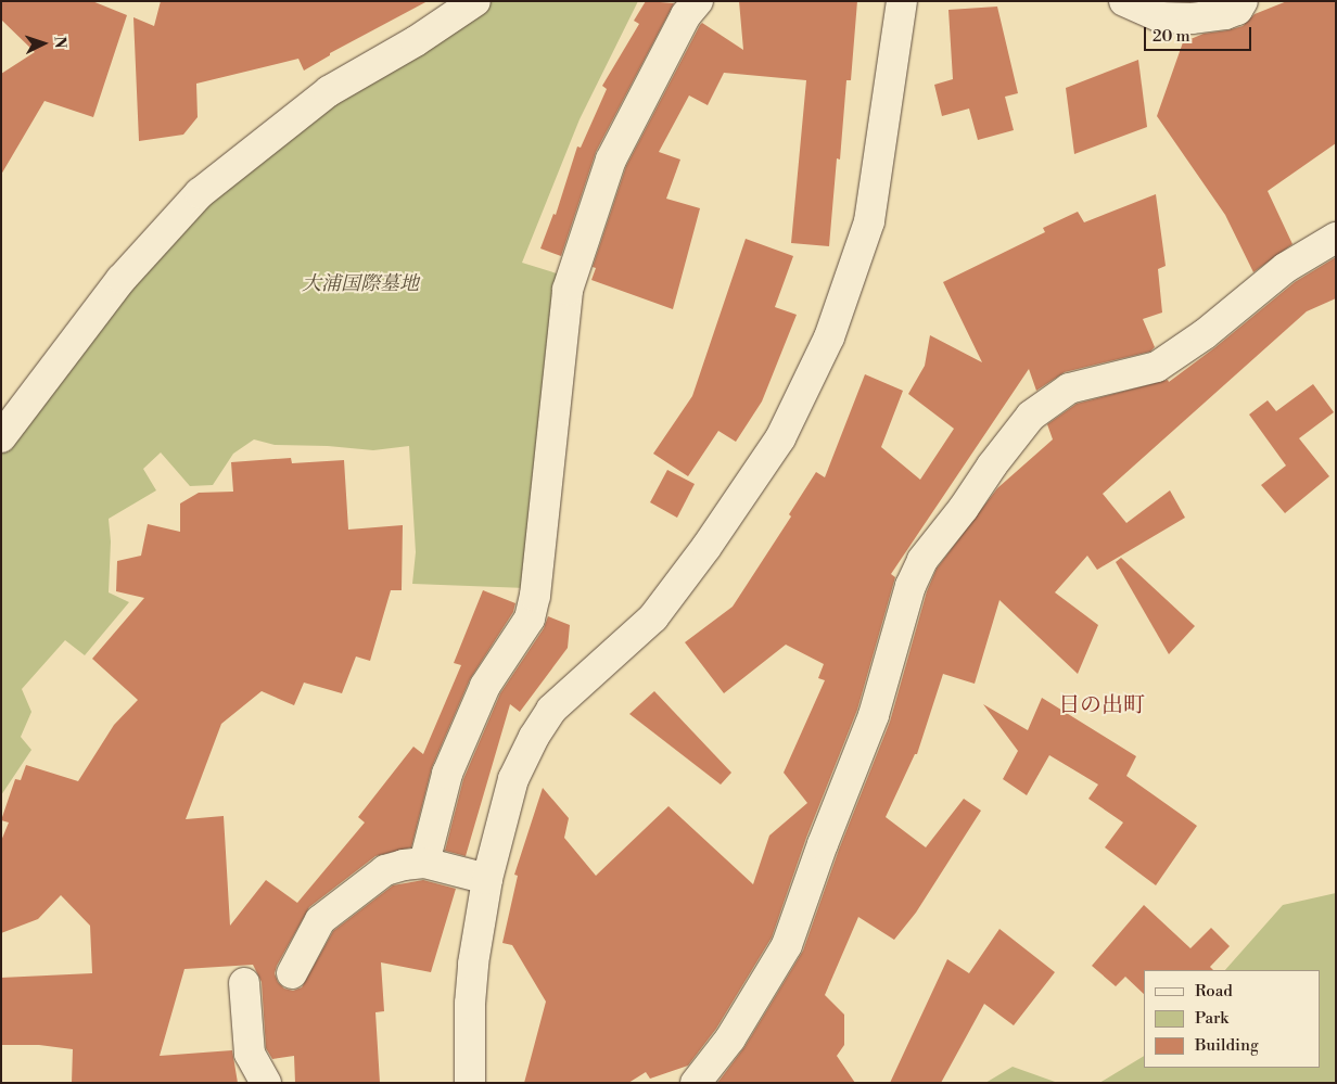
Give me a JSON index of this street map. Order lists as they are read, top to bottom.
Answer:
{
  "districts": ["日の出町"],
  "parks": ["大浦国際墓地"],
  "legend": ["Road", "Park", "Building"],
  "scale_bar": "20 m",
  "north": "right"
}
